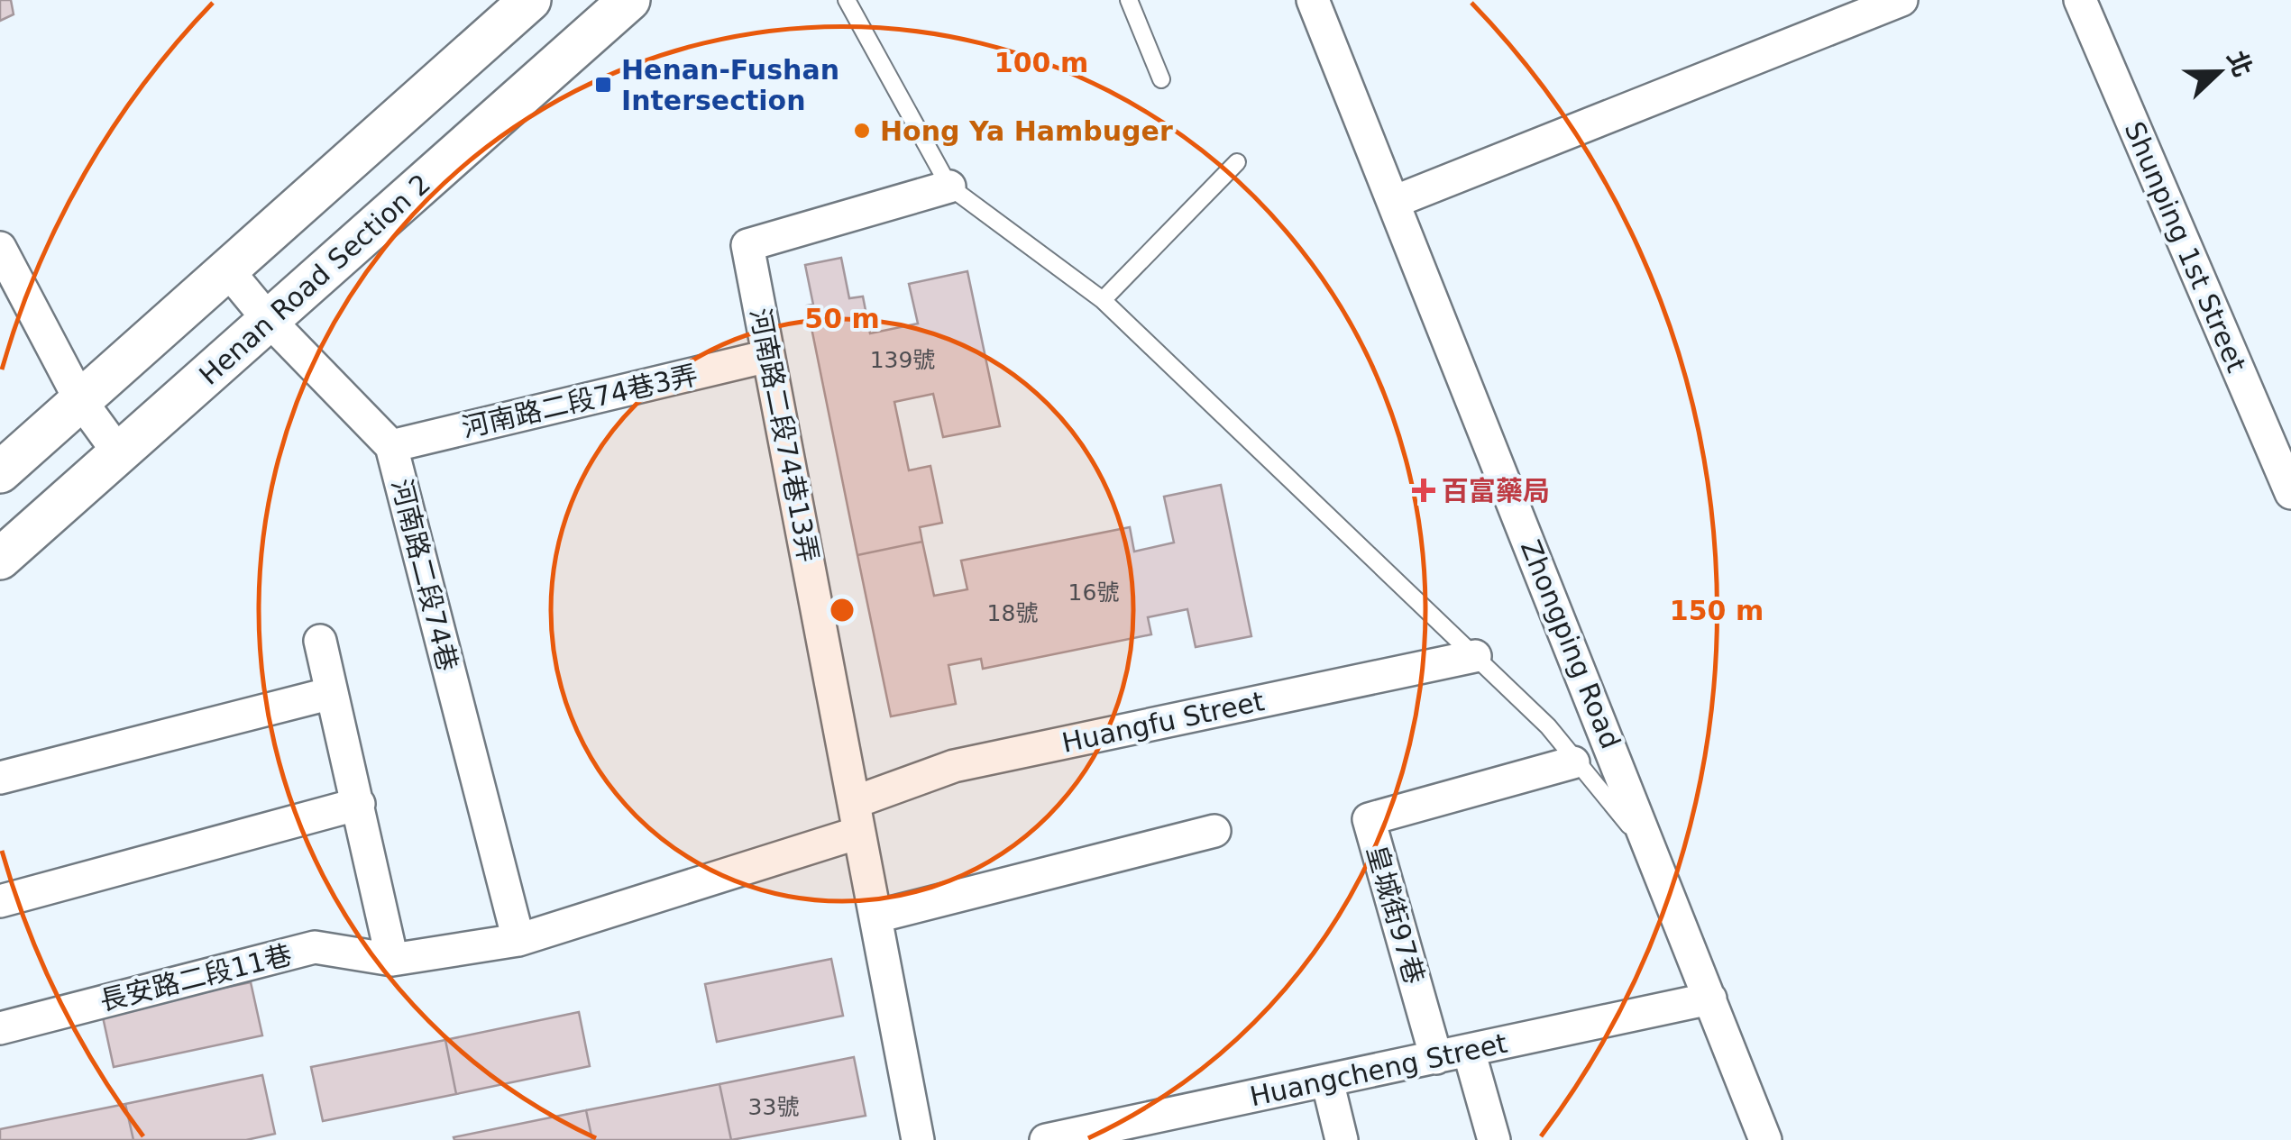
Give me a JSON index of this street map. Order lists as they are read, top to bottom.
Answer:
{
  "streets": {
    "street": [
      "Shunping 1st Street",
      "Henan Road Section 2",
      "河南路二段74巷3弄",
      "河南路二段74巷13弄",
      "河南路二段74巷",
      "Zhongping Road",
      "Huangfu Street",
      "皇城街97巷",
      "長安路二段11巷",
      "Huangcheng Street"
    ]
  },
  "crossings": [
    ["Henan Road Section 2", "河南路二段74巷"],
    ["河南路二段74巷3弄", "河南路二段74巷13弄"],
    ["河南路二段74巷3弄", "河南路二段74巷"],
    ["河南路二段74巷13弄", "Huangfu Street"],
    ["河南路二段74巷", "Huangfu Street"],
    ["河南路二段74巷", "長安路二段11巷"],
    ["Zhongping Road", "Huangcheng Street"],
    ["Huangfu Street", "長安路二段11巷"],
    ["皇城街97巷", "Huangcheng Street"]
  ],
  "places": {
    "transit": ["Henan-Fushan Intersection"],
    "other": ["Hong Ya Hambuger"],
    "health": ["百富藥局"]
  },
  "house_numbers": [
    "139號",
    "16號",
    "18號",
    "33號"
  ],
  "north": "right",
  "rings": ["100 m", "50 m", "150 m"]
}
